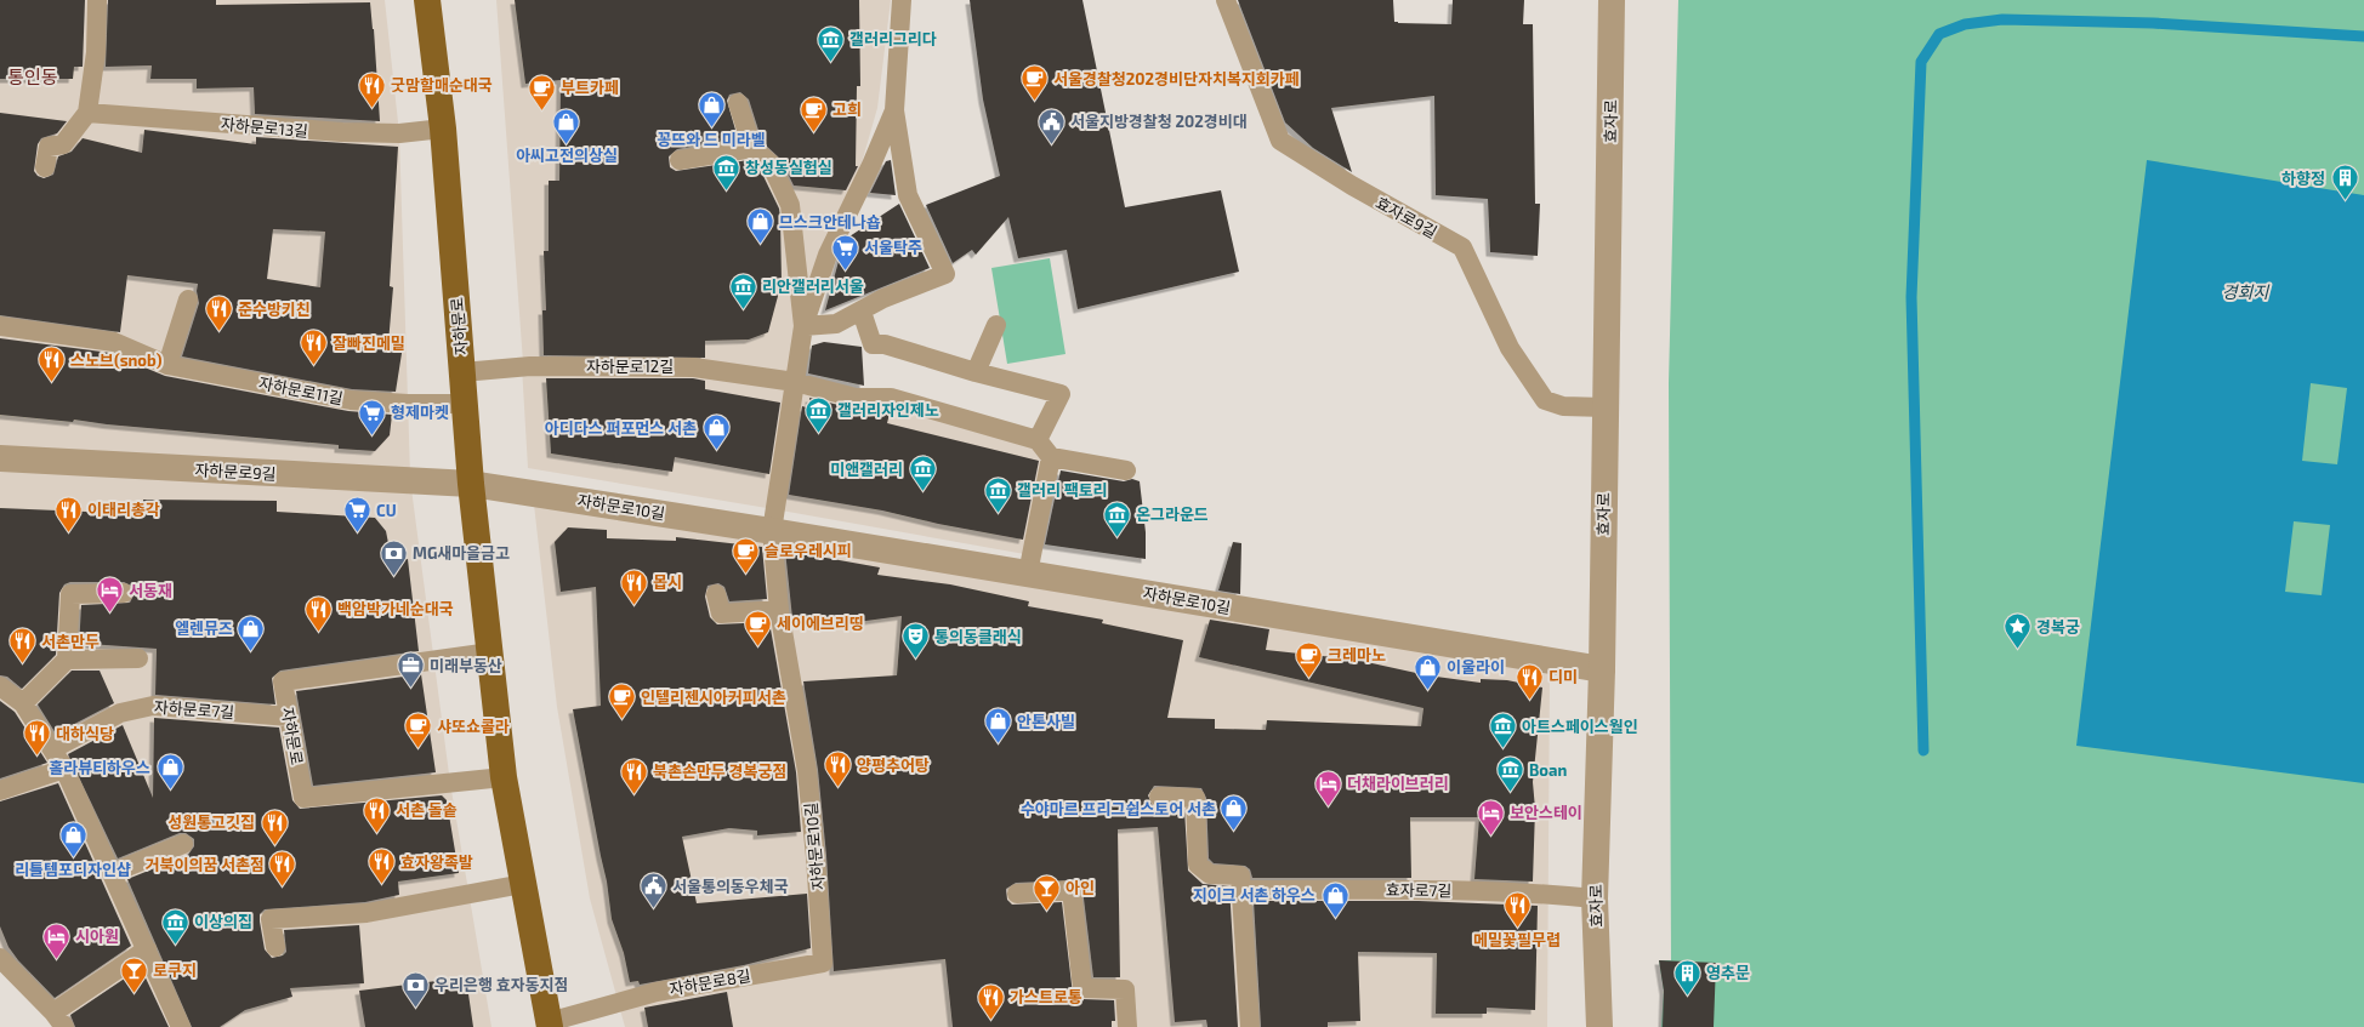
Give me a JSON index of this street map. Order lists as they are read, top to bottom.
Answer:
{
  "streets": {
    "main road": ["자하문로"],
    "street": ["효자로", "자하문로9길", "자하문로10길"],
    "lane": [
      "자하문로13길",
      "효자로9길",
      "자하문로12길",
      "자하문로11길",
      "자하문로7길",
      "효자로7길",
      "자하문로8길"
    ]
  },
  "crossings": [
    ["효자로", "효자로9길"],
    ["효자로", "자하문로10길"],
    ["효자로", "효자로7길"],
    ["자하문로13길", "자하문로"],
    ["자하문로", "자하문로12길"],
    ["자하문로", "자하문로11길"],
    ["자하문로", "자하문로9길"],
    ["자하문로", "자하문로10길"],
    ["자하문로", "자하문로7길"],
    ["자하문로", "자하문로8길"],
    ["자하문로12길", "자하문로10길"],
    ["자하문로9길", "자하문로10길"],
    ["자하문로10길", "자하문로8길"]
  ],
  "districts": ["통인동"],
  "water": ["경회지"],
  "places": {
    "museum": [
      "갤러리그리다",
      "창성동실험실",
      "리안갤러리서울",
      "갤러리자인제노",
      "미앤갤러리",
      "갤러리 팩토리",
      "온그라운드",
      "아트스페이스월인",
      "Boan",
      "이상의집"
    ],
    "cafe": [
      "서울경찰청202경비단자치복지회카페",
      "부트카페",
      "고희",
      "슬로우레시피",
      "세이에브리띵",
      "크레마노",
      "인텔리젠시아커피서촌",
      "샤또쇼콜라"
    ],
    "restaurant": [
      "굿맘할매순대국",
      "준수방키친",
      "잘빠진메밀",
      "스노브(snob)",
      "이태리총각",
      "몹시",
      "백암박가네순대국",
      "서촌만두",
      "디미",
      "대하식당",
      "양평추어탕",
      "북촌손만두 경복궁점",
      "서촌 돌솥",
      "성원통고깃집",
      "효자왕족발",
      "거북이의꿈 서촌점",
      "메밀꽃필무렵",
      "가스트로통"
    ],
    "shop": [
      "꽁뜨와 드 미라벨",
      "아씨고전의상실",
      "므스크안테나숍",
      "아디다스 퍼포먼스 서촌",
      "엘렌뮤즈",
      "이울라이",
      "안톤사빌",
      "홀라뷰티하우스",
      "수야마르 프리그쉽스토어 서촌",
      "리틀템포디자인샵",
      "지이크 서촌 하우스"
    ],
    "public building": ["서울지방경찰청 202경비대", "서울통의동우체국"],
    "building": ["하향정", "영추문"],
    "supermarket": ["서울탁주", "형제마켓", "CU"],
    "bank": ["MG새마을금고", "우리은행 효자동지점"],
    "hotel": [
      "서동재",
      "더채라이브러리",
      "보안스테이",
      "시아원"
    ],
    "place": ["경복궁"],
    "theatre": ["통의동클래식"],
    "office": ["미래부동산"],
    "bar": ["아인", "로쿠지"]
  }
}
